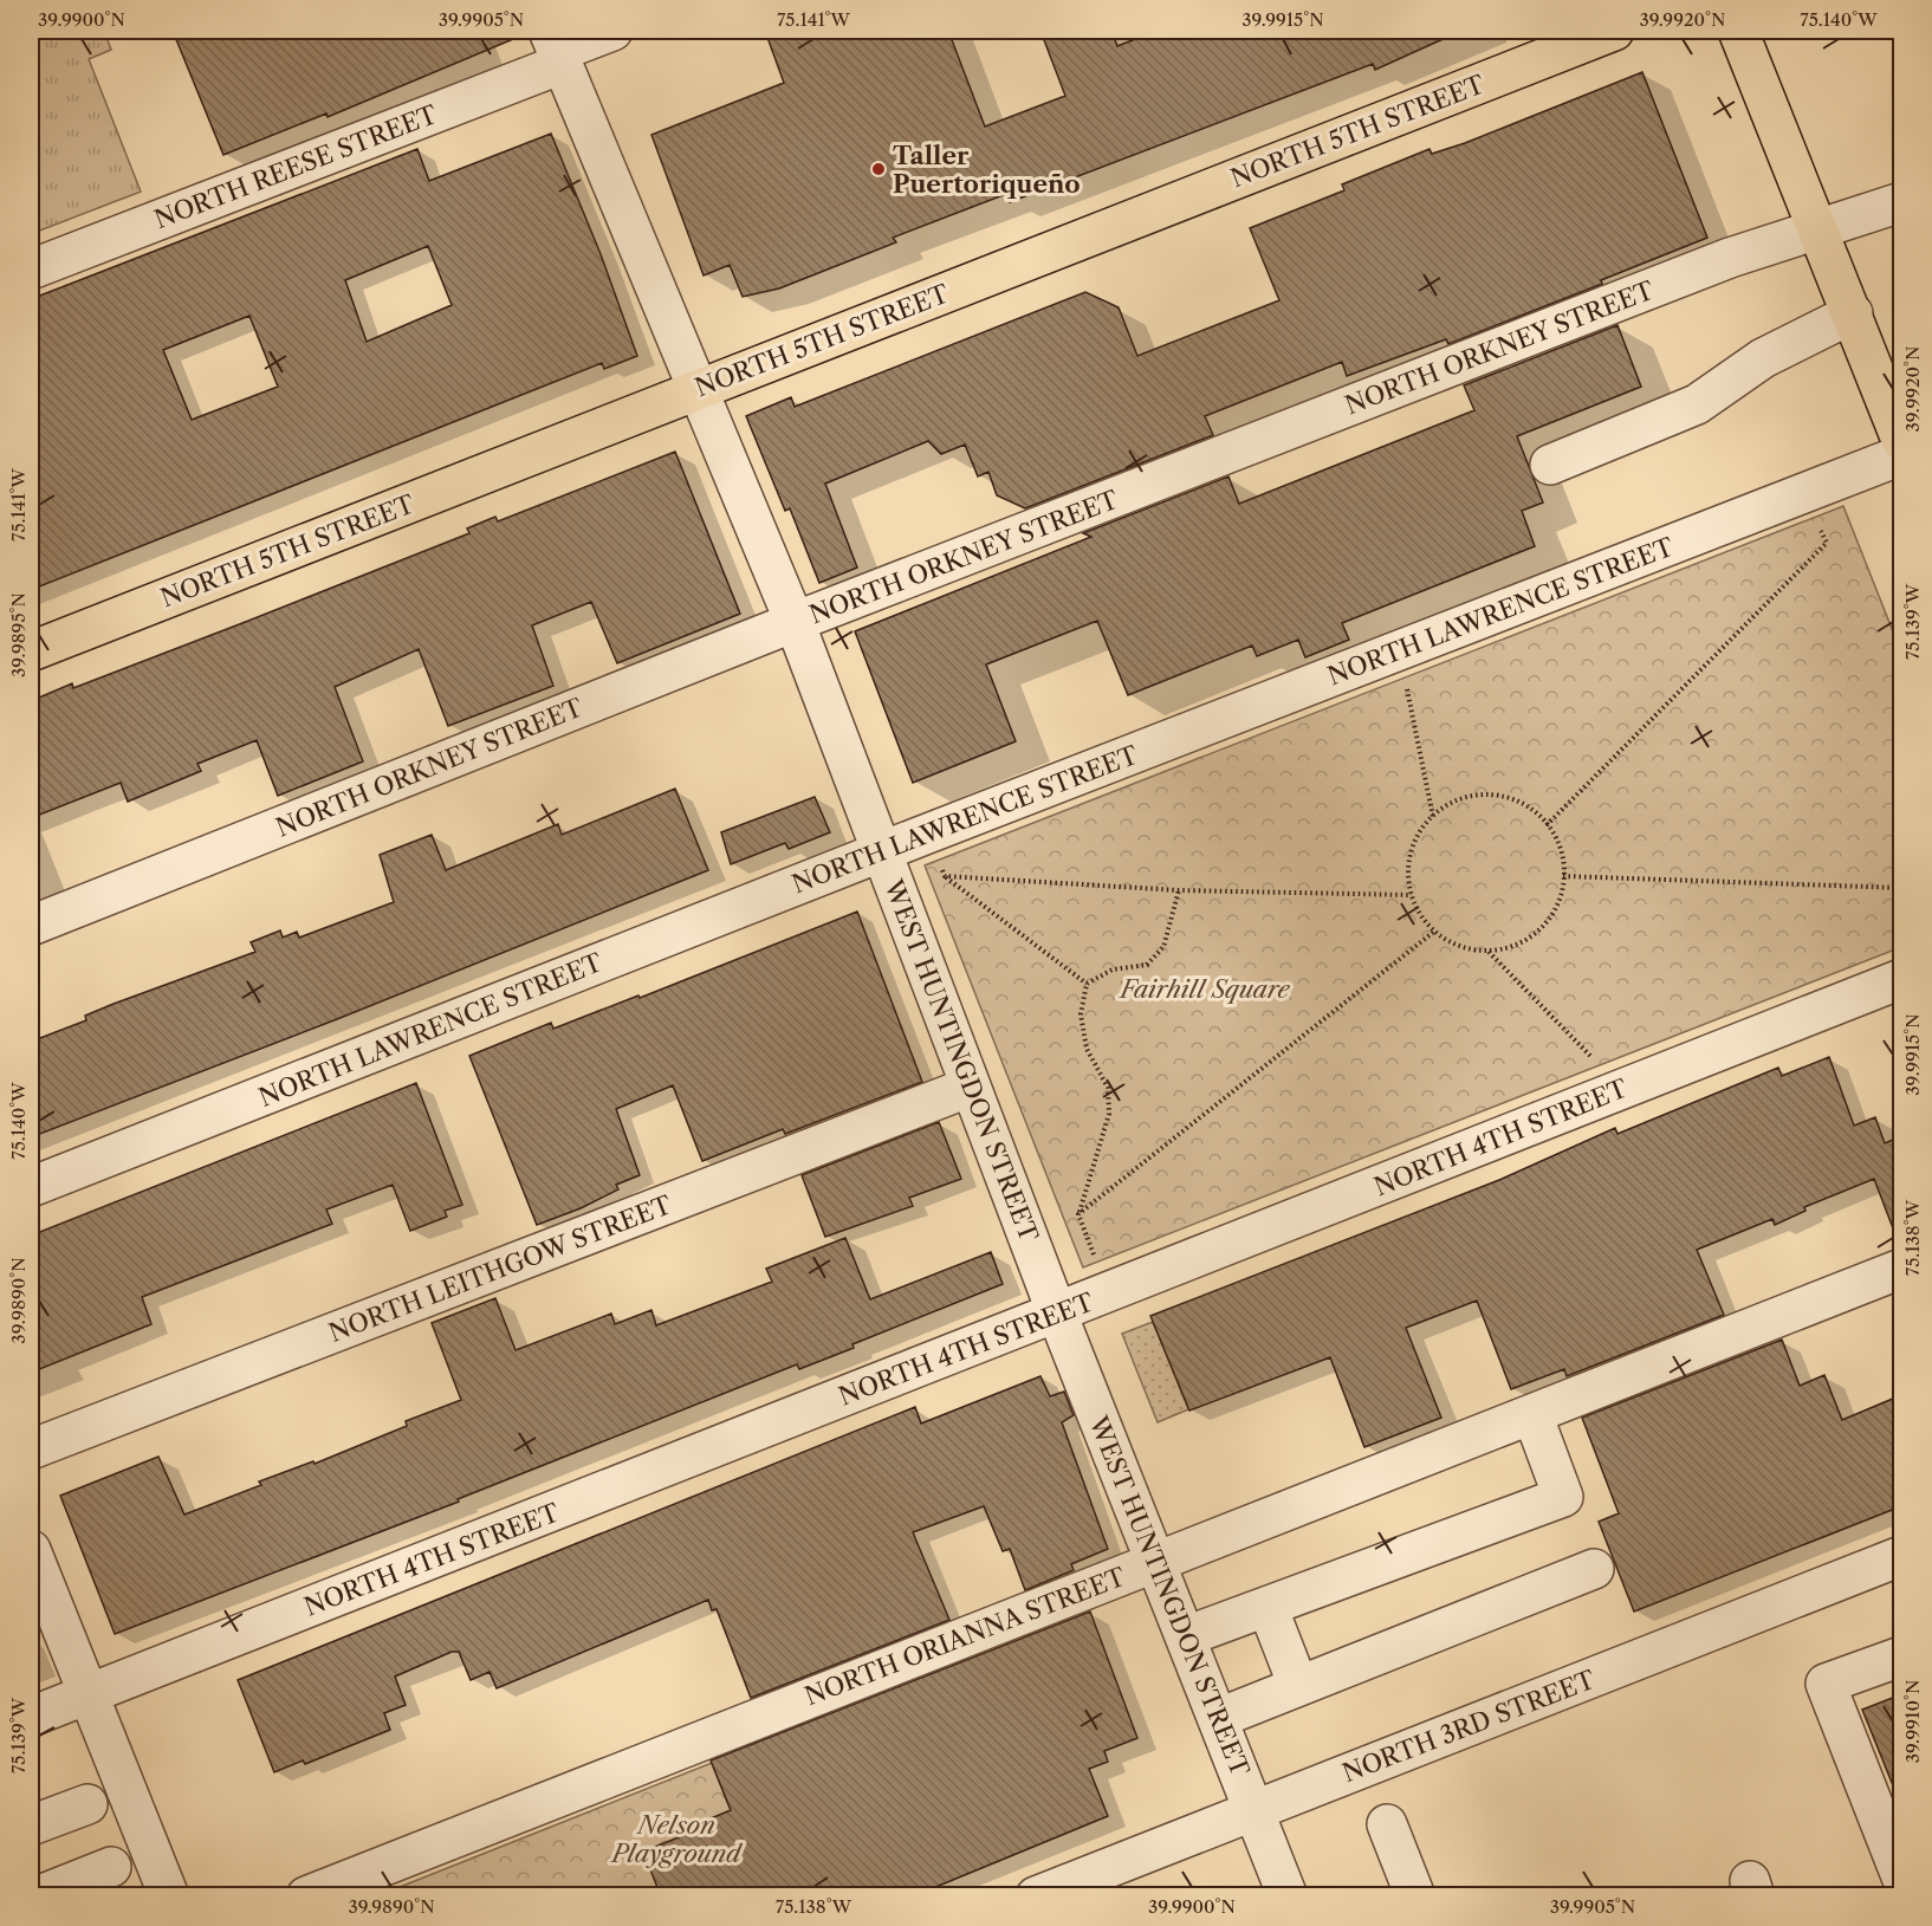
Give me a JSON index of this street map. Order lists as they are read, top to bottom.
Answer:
{
  "streets": {
    "main road": ["NORTH 5TH STREET"],
    "street": [
      "NORTH REESE STREET",
      "NORTH ORKNEY STREET",
      "NORTH LAWRENCE STREET",
      "WEST HUNTINGDON STREET",
      "NORTH 4TH STREET",
      "NORTH LEITHGOW STREET",
      "NORTH ORIANNA STREET",
      "NORTH 3RD STREET"
    ]
  },
  "crossings": [
    ["NORTH 5TH STREET", "WEST HUNTINGDON STREET"],
    ["NORTH REESE STREET", "WEST HUNTINGDON STREET"],
    ["NORTH ORKNEY STREET", "WEST HUNTINGDON STREET"],
    ["NORTH LAWRENCE STREET", "WEST HUNTINGDON STREET"],
    ["WEST HUNTINGDON STREET", "NORTH 4TH STREET"],
    ["WEST HUNTINGDON STREET", "NORTH LEITHGOW STREET"],
    ["WEST HUNTINGDON STREET", "NORTH ORIANNA STREET"],
    ["WEST HUNTINGDON STREET", "NORTH 3RD STREET"]
  ],
  "parks": ["Fairhill Square", "Nelson Playground"],
  "places": ["Taller Puertoriqueño"],
  "coordinates": [
    "39.9900°N",
    "39.9905°N",
    "75.141°W",
    "39.9915°N",
    "39.9920°N",
    "75.140°W",
    "75.139°W",
    "39.9895°N",
    "75.138°W",
    "39.9890°N",
    "39.9910°N"
  ]
}
